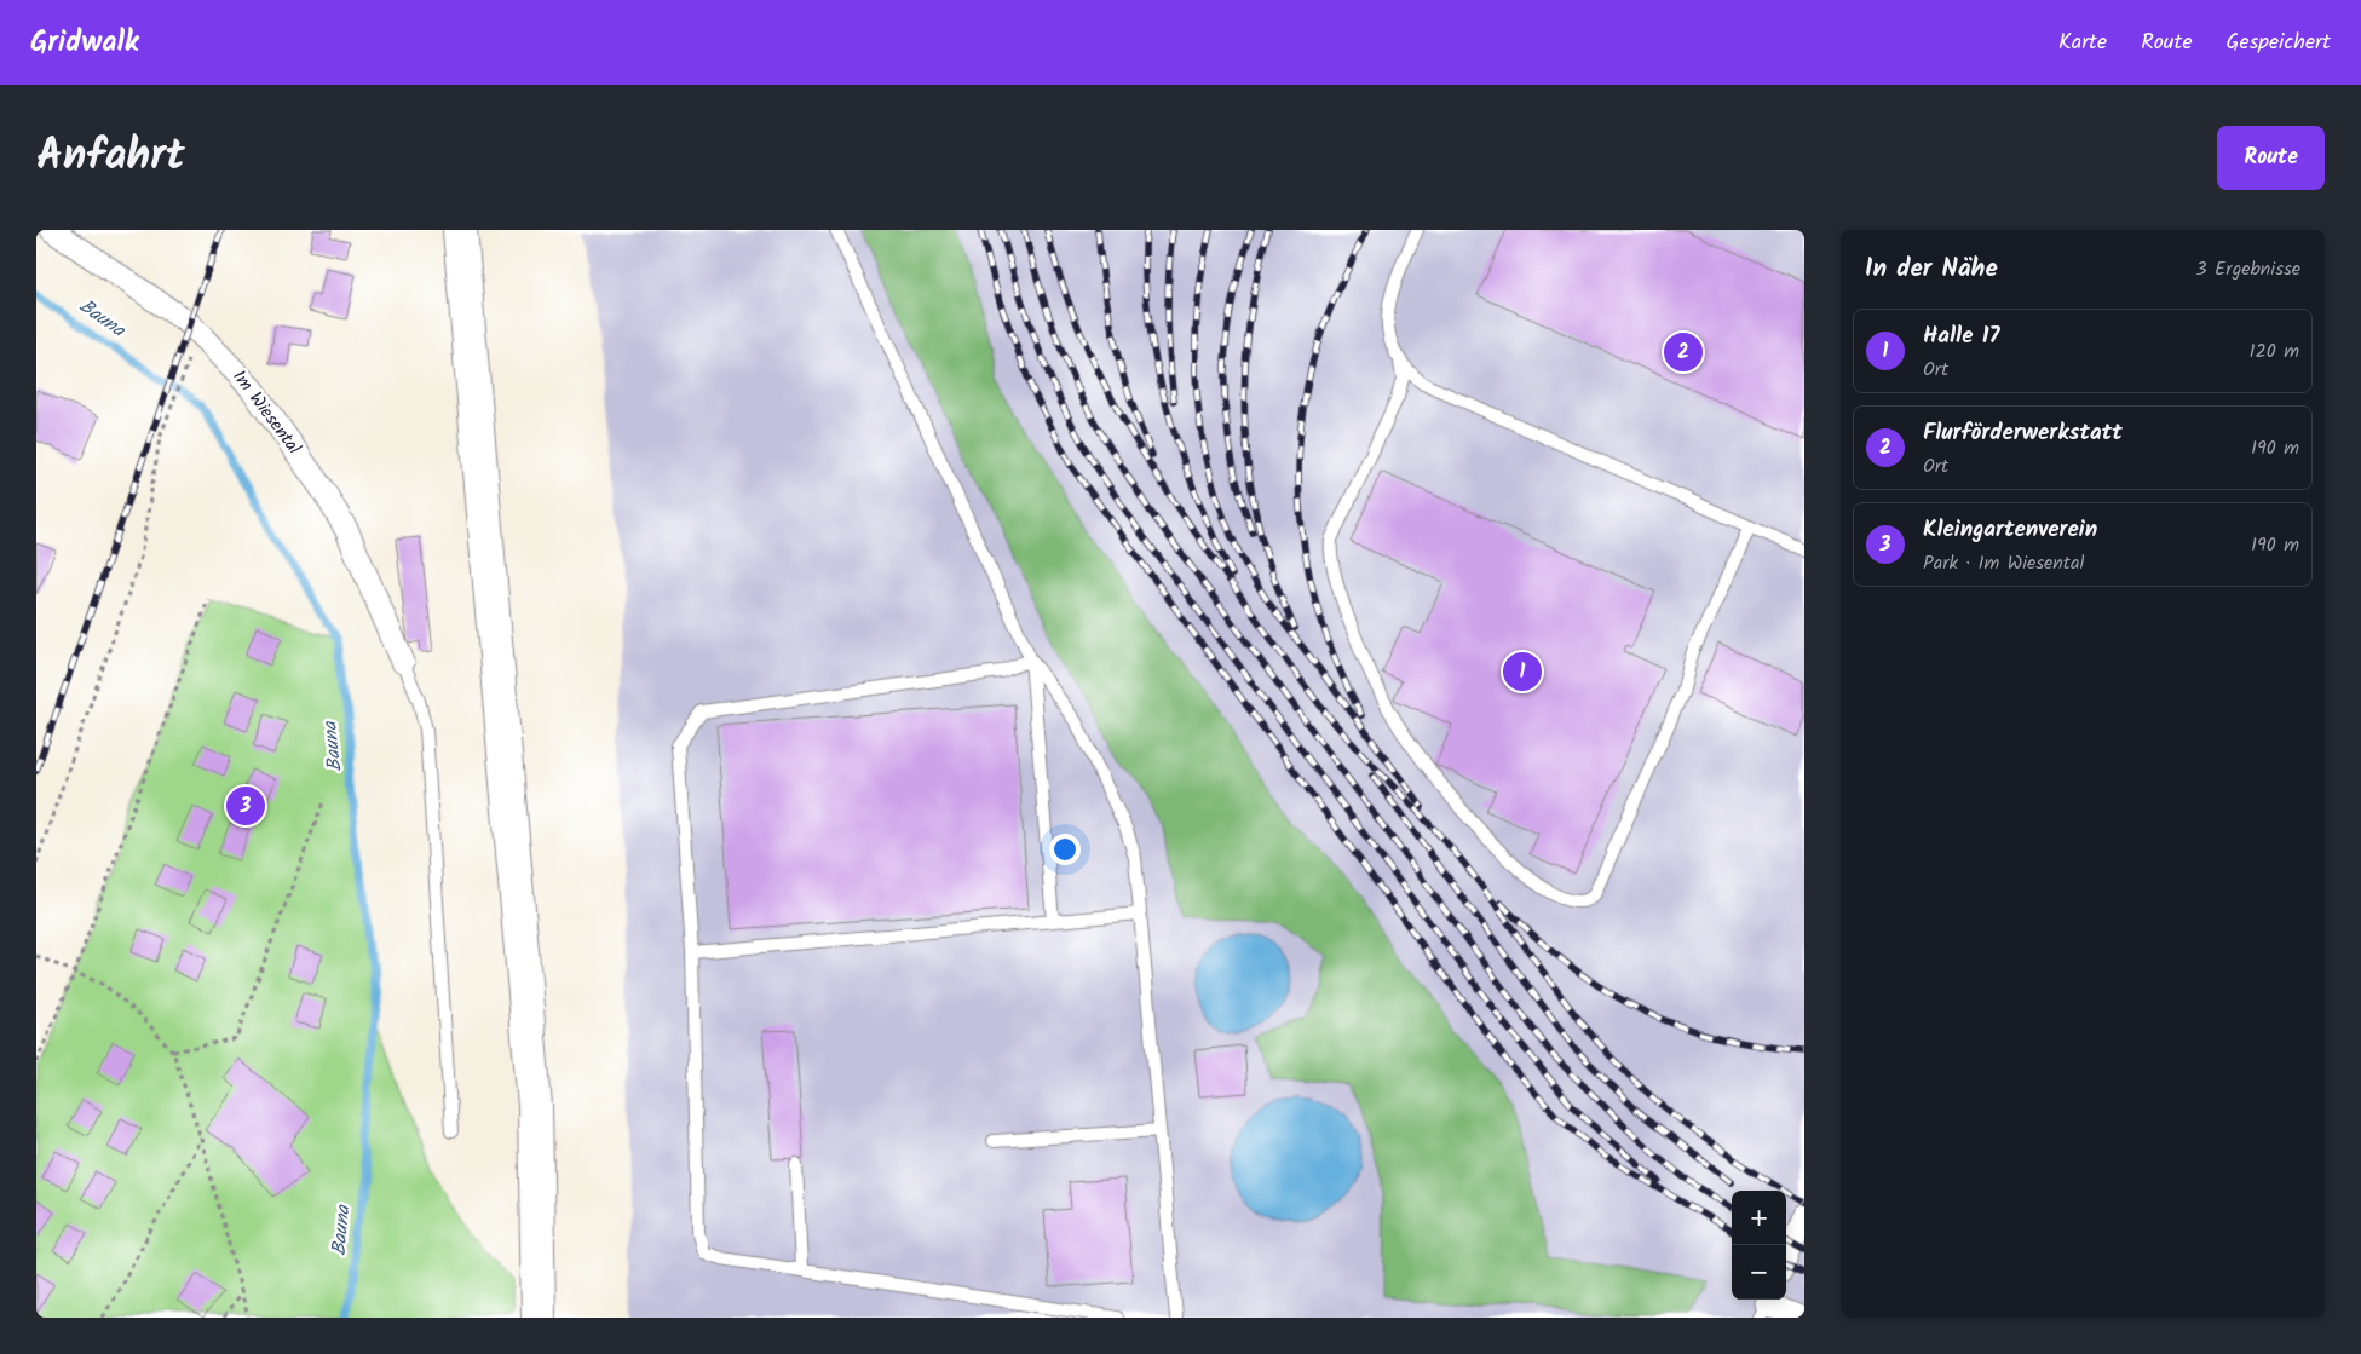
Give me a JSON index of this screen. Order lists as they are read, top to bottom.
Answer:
{
  "streets": {
    "street": ["Im Wiesental"]
  },
  "water": ["Bauna"],
  "page": {
    "header": "Gridwalk",
    "nav": ["Karte", "Route", "Gespeichert"],
    "title": "Anfahrt",
    "buttons": "Route",
    "heading": ["In der Nähe", "3 Ergebnisse"],
    "list": [
      {
        "mark": "1",
        "name": "Halle 17",
        "note": "Ort",
        "value": "120 m"
      },
      {
        "mark": "2",
        "name": "Flurförderwerkstatt",
        "note": "Ort",
        "value": "190 m"
      },
      {
        "mark": "3",
        "name": "Kleingartenverein",
        "note": "Park · Im Wiesental",
        "value": "190 m"
      }
    ],
    "pins": ["2", "1", "3"],
    "map_buttons": ["+", "−"]
  }
}
